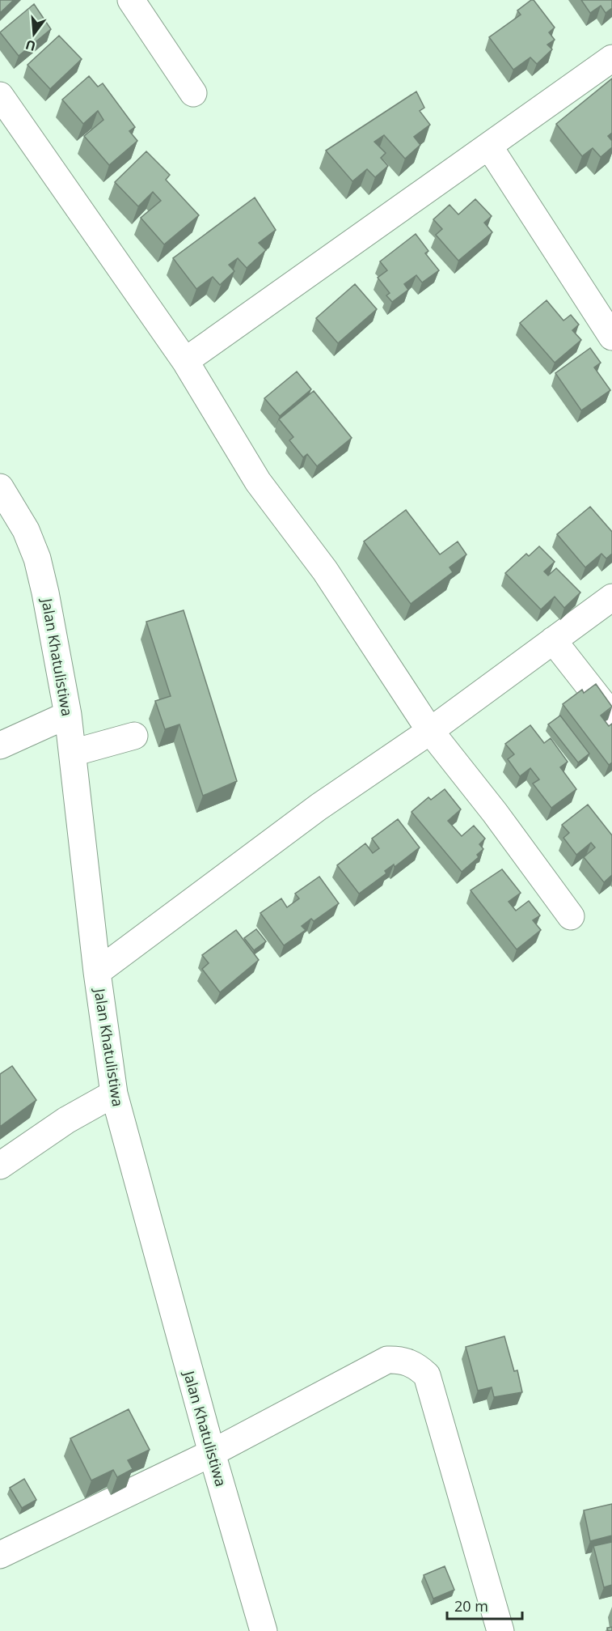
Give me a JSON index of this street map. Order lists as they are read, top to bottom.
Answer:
{
  "streets": {
    "street": ["Jalan Khatulistiwa"]
  },
  "scale_bar": "20 m",
  "north": "bottom"
}
